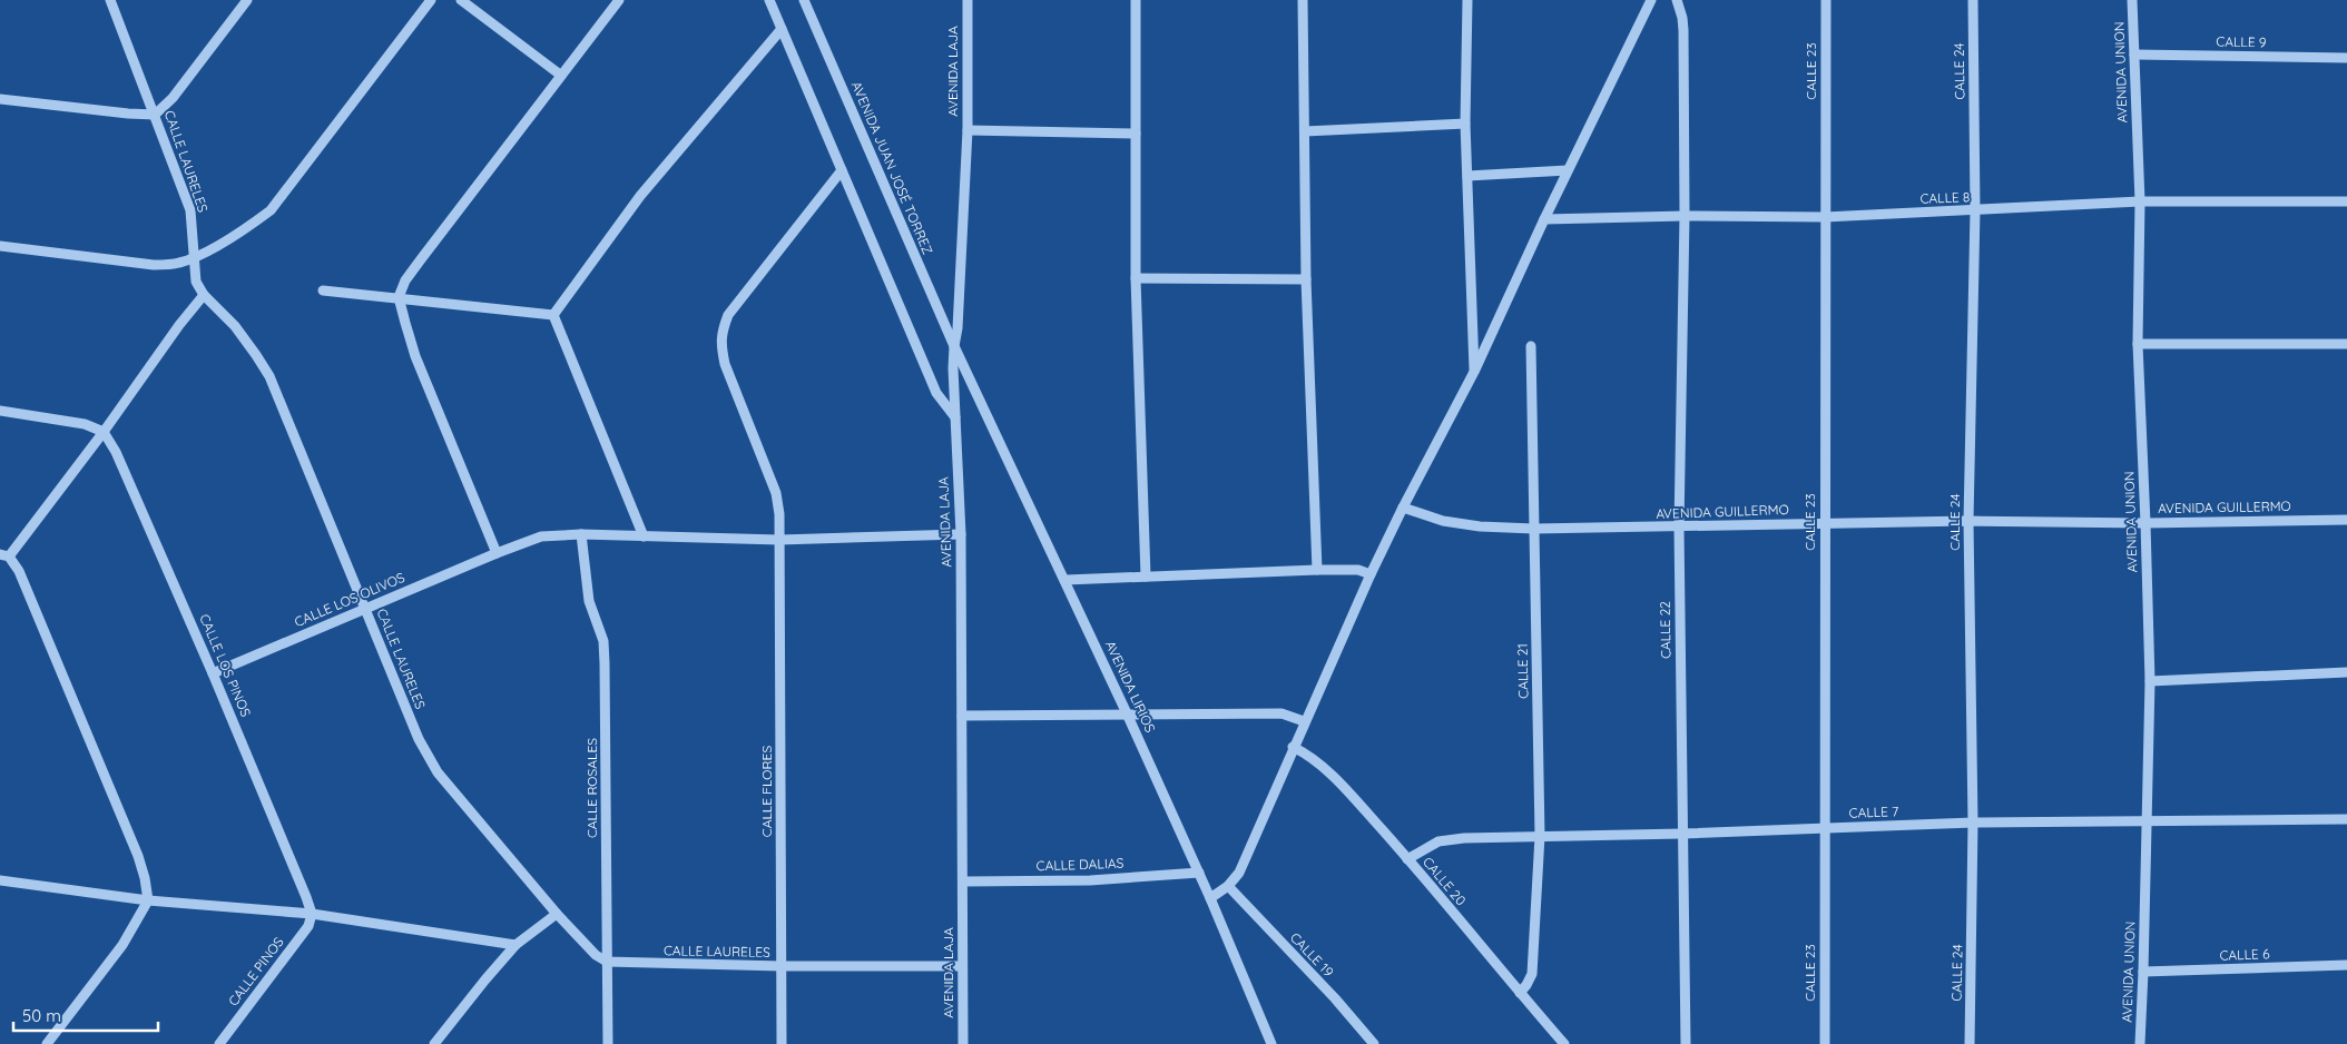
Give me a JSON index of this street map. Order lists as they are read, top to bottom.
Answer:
{
  "streets": {
    "street": [
      "CALLE 9",
      "AVENIDA LAJA",
      "CALLE 23",
      "CALLE 24",
      "AVENIDA UNION",
      "CALLE LAURELES",
      "AVENIDA JUAN JOSÉ TORREZ",
      "CALLE 8",
      "AVENIDA GUILLERMO",
      "CALLE LOS OLIVOS",
      "CALLE 22",
      "CALLE LOS PINOS",
      "CALLE 21",
      "AVENIDA LIRIOS",
      "CALLE ROSALES",
      "CALLE FLORES",
      "CALLE 7",
      "CALLE DALIAS",
      "CALLE 20",
      "CALLE 19",
      "CALLE 6",
      "CALLE PINOS"
    ]
  },
  "crossings": [
    ["CALLE 9", "AVENIDA UNION"],
    ["AVENIDA LAJA", "CALLE LAURELES"],
    ["AVENIDA LAJA", "AVENIDA JUAN JOSÉ TORREZ"],
    ["AVENIDA LAJA", "CALLE LOS OLIVOS"],
    ["AVENIDA LAJA", "AVENIDA LIRIOS"],
    ["AVENIDA LAJA", "CALLE DALIAS"],
    ["CALLE 23", "CALLE 8"],
    ["CALLE 23", "AVENIDA GUILLERMO"],
    ["CALLE 23", "CALLE 7"],
    ["CALLE 24", "CALLE 8"],
    ["CALLE 24", "AVENIDA GUILLERMO"],
    ["CALLE 24", "CALLE 7"],
    ["AVENIDA UNION", "CALLE 8"],
    ["AVENIDA UNION", "AVENIDA GUILLERMO"],
    ["AVENIDA UNION", "CALLE 7"],
    ["AVENIDA UNION", "CALLE 6"],
    ["CALLE LAURELES", "CALLE LOS OLIVOS"],
    ["CALLE LAURELES", "CALLE ROSALES"],
    ["CALLE LAURELES", "CALLE FLORES"],
    ["AVENIDA JUAN JOSÉ TORREZ", "AVENIDA LIRIOS"],
    ["CALLE 8", "CALLE 22"],
    ["AVENIDA GUILLERMO", "CALLE 22"],
    ["AVENIDA GUILLERMO", "CALLE 21"],
    ["CALLE LOS OLIVOS", "CALLE LOS PINOS"],
    ["CALLE LOS OLIVOS", "CALLE ROSALES"],
    ["CALLE LOS OLIVOS", "CALLE FLORES"],
    ["CALLE 22", "CALLE 7"],
    ["CALLE LOS PINOS", "CALLE PINOS"],
    ["CALLE 21", "CALLE 7"],
    ["CALLE 21", "CALLE 20"],
    ["AVENIDA LIRIOS", "CALLE DALIAS"],
    ["CALLE 7", "CALLE 20"]
  ],
  "scale_bar": "50 m"
}
